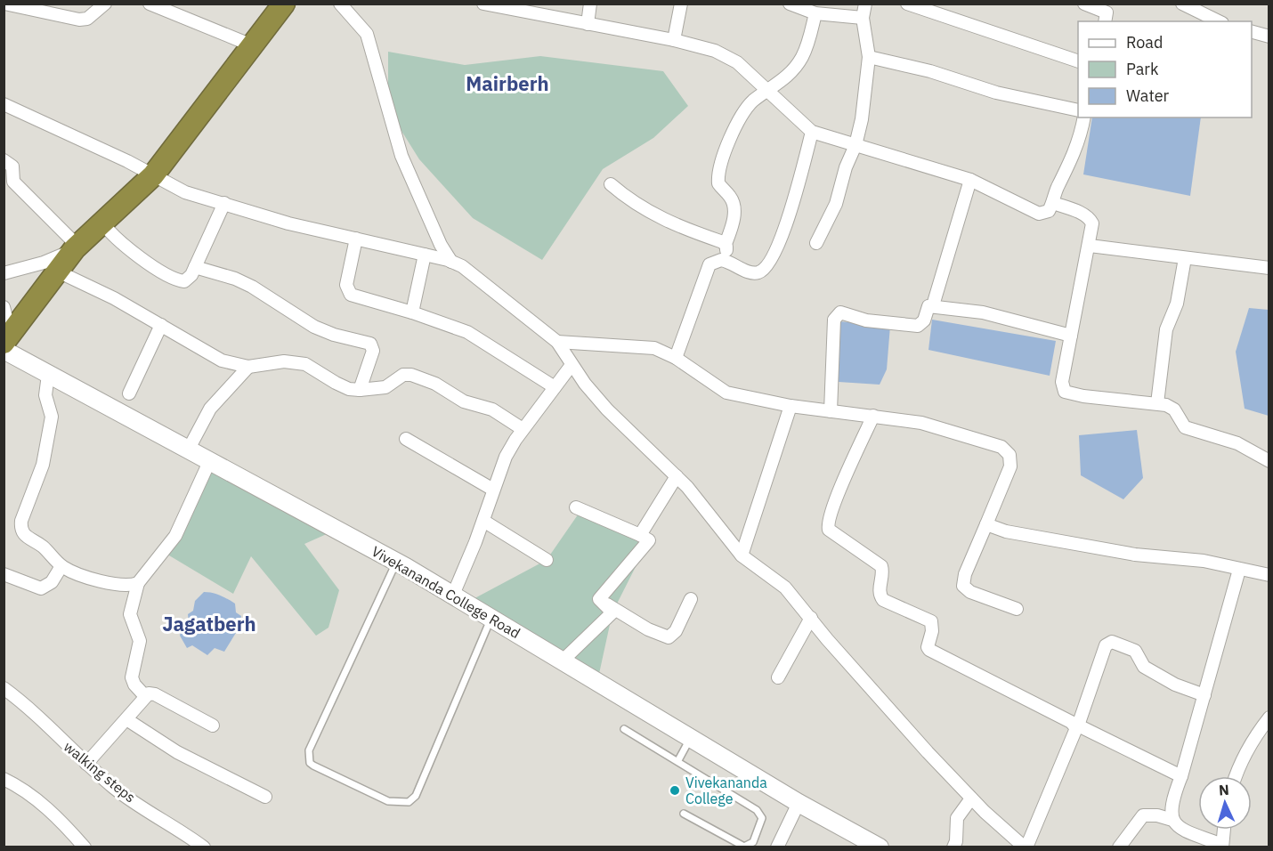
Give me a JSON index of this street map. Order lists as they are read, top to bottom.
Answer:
{
  "streets": {
    "street": ["Vivekananda College Road", "walking steps"]
  },
  "districts": ["Mairberh", "Jagatberh"],
  "places": ["Vivekananda College"],
  "legend": ["Road", "Park", "Water"],
  "north": "top"
}
